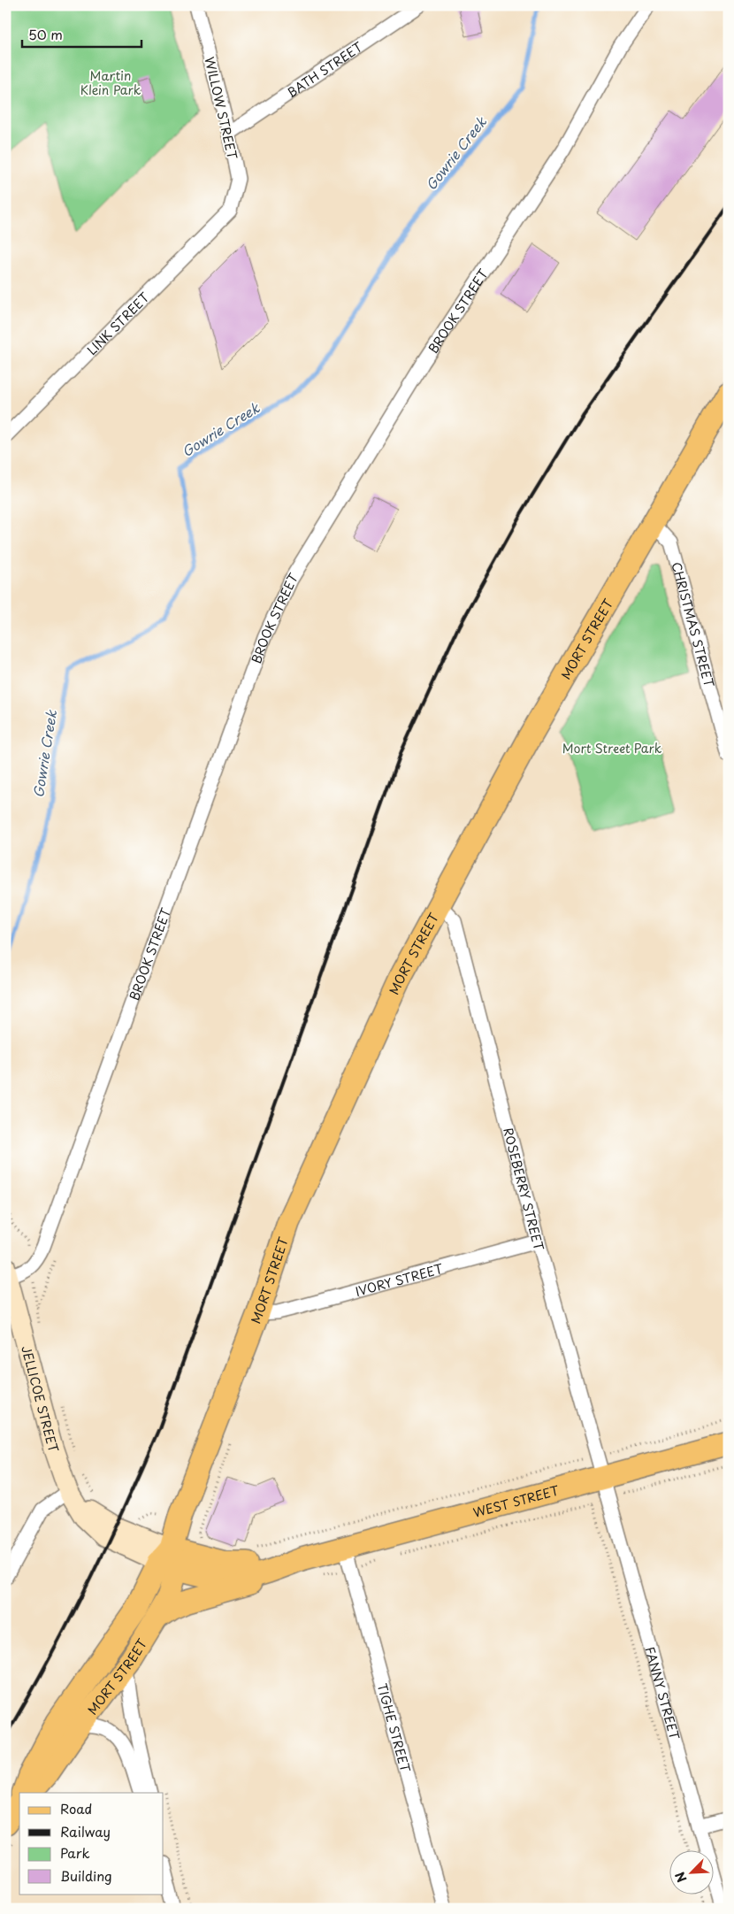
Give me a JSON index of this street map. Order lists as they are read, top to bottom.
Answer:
{
  "streets": {
    "main road": ["MORT STREET", "JELLICOE STREET", "WEST STREET"],
    "street": [
      "BATH STREET",
      "WILLOW STREET",
      "BROOK STREET",
      "LINK STREET",
      "CHRISTMAS STREET",
      "ROSEBERRY STREET",
      "IVORY STREET",
      "FANNY STREET",
      "TIGHE STREET"
    ]
  },
  "crossings": [
    ["BATH STREET", "WILLOW STREET"],
    ["WILLOW STREET", "LINK STREET"],
    ["BROOK STREET", "JELLICOE STREET"],
    ["CHRISTMAS STREET", "MORT STREET"],
    ["MORT STREET", "ROSEBERRY STREET"],
    ["MORT STREET", "IVORY STREET"],
    ["MORT STREET", "WEST STREET"],
    ["ROSEBERRY STREET", "IVORY STREET"],
    ["ROSEBERRY STREET", "WEST STREET"],
    ["ROSEBERRY STREET", "FANNY STREET"],
    ["WEST STREET", "FANNY STREET"],
    ["WEST STREET", "TIGHE STREET"]
  ],
  "water": ["Gowrie Creek"],
  "parks": ["Martin Klein Park", "Mort Street Park"],
  "legend": [
    "Road",
    "Railway",
    "Park",
    "Building"
  ],
  "scale_bar": "50 m",
  "north": "bottom left"
}
